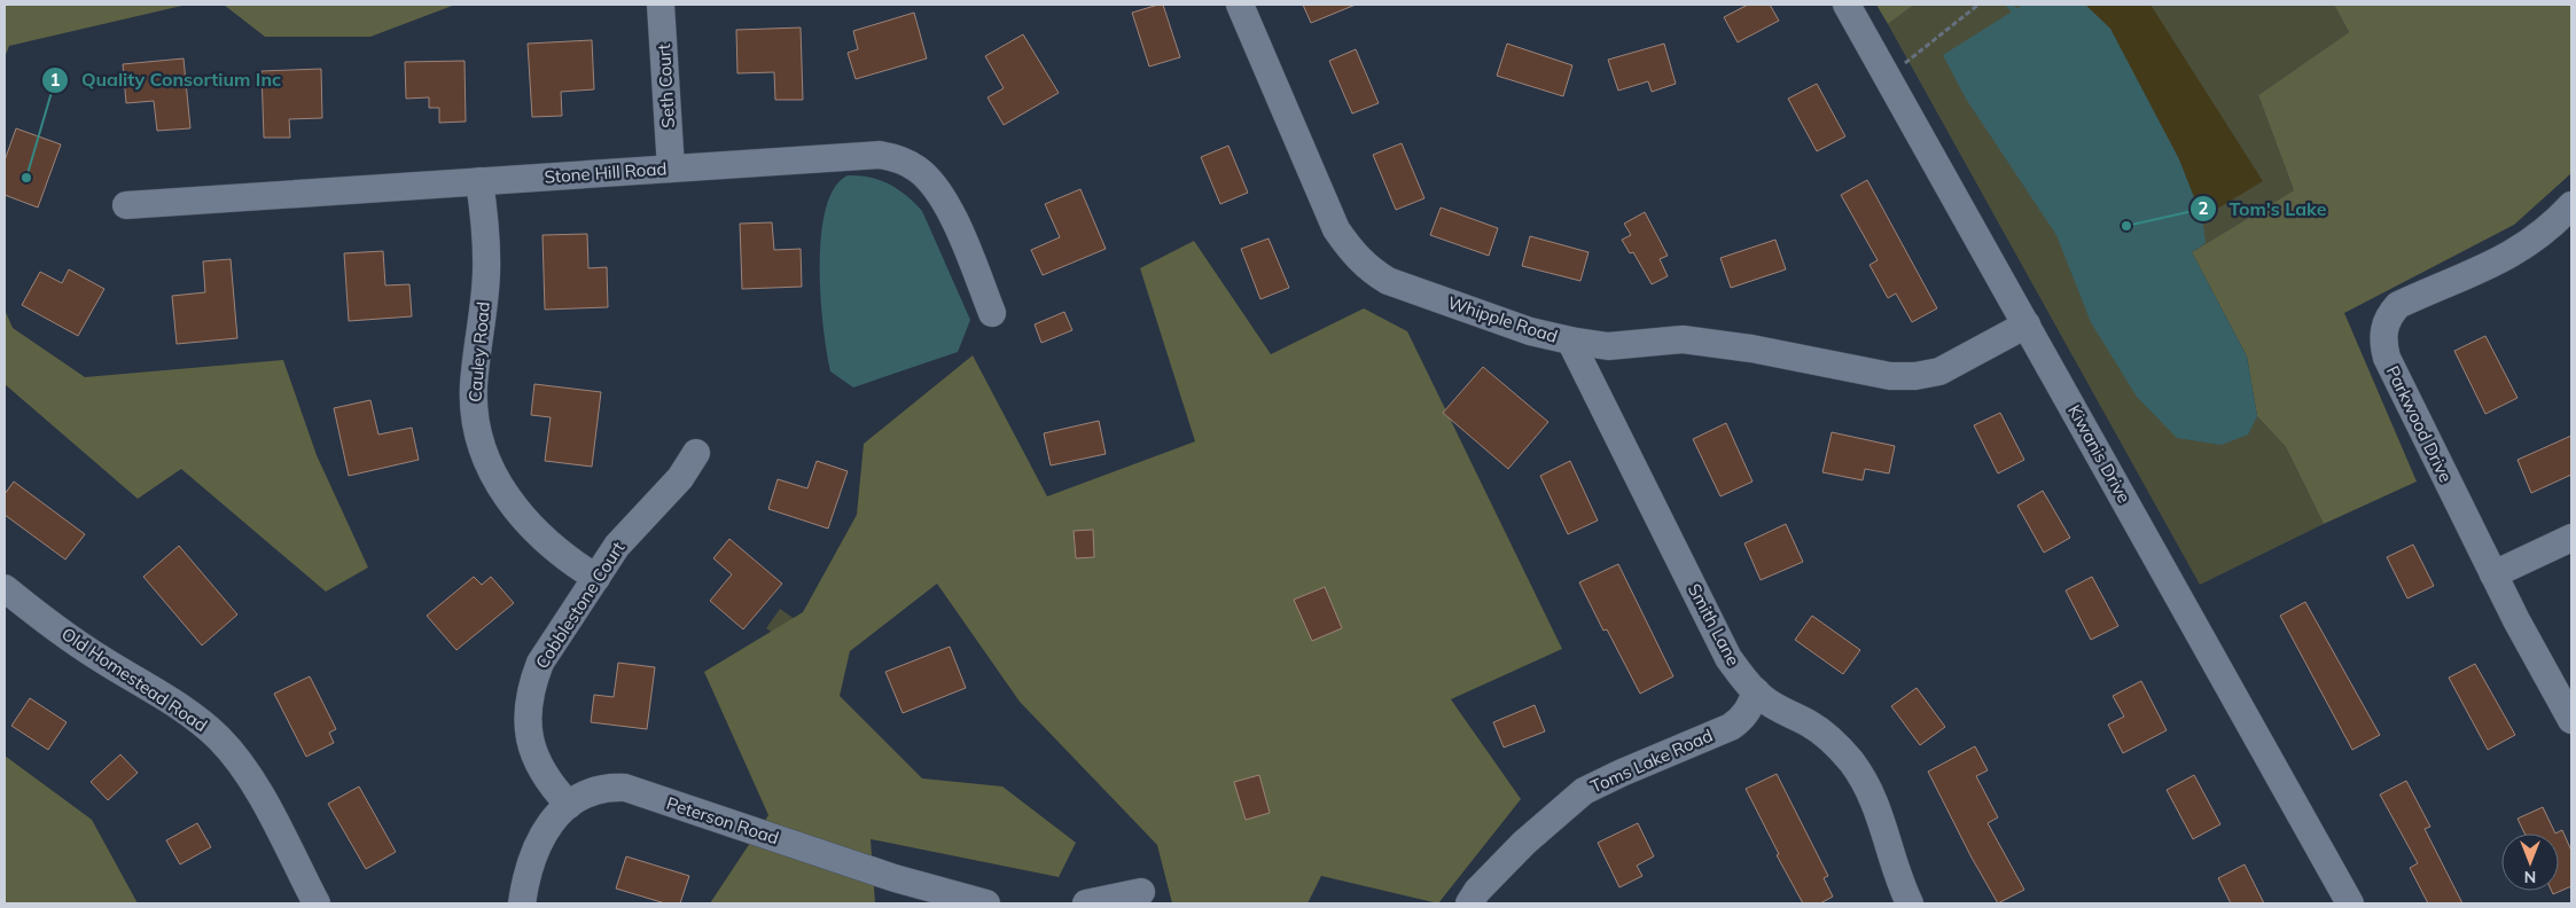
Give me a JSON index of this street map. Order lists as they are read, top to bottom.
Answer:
{
  "streets": {
    "street": [
      "Seth Court",
      "Stone Hill Road",
      "Whipple Road",
      "Cauley Road",
      "Parkwood Drive",
      "Kiwanis Drive",
      "Cobblestone Court",
      "Smith Lane",
      "Old Homestead Road",
      "Toms Lake Road",
      "Peterson Road"
    ]
  },
  "crossings": [
    ["Seth Court", "Stone Hill Road"],
    ["Stone Hill Road", "Cauley Road"],
    ["Whipple Road", "Kiwanis Drive"],
    ["Whipple Road", "Smith Lane"],
    ["Cauley Road", "Cobblestone Court"],
    ["Cobblestone Court", "Peterson Road"],
    ["Smith Lane", "Toms Lake Road"]
  ],
  "places": ["Quality Consortium Inc", "Tom's Lake"],
  "north": "bottom"
}
